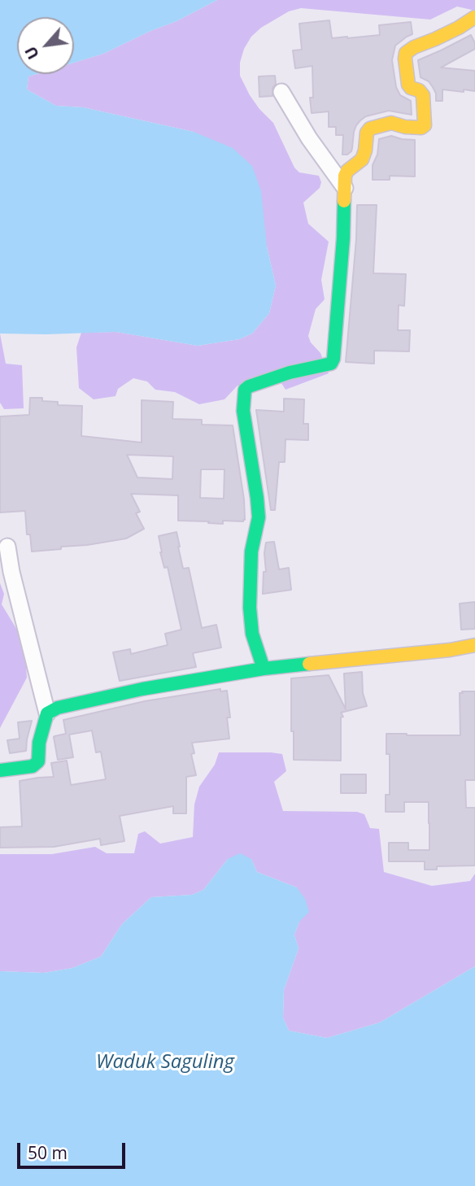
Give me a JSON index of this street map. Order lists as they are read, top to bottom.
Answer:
{
  "water": ["Waduk Saguling"],
  "scale_bar": "50 m",
  "north": "bottom left"
}
